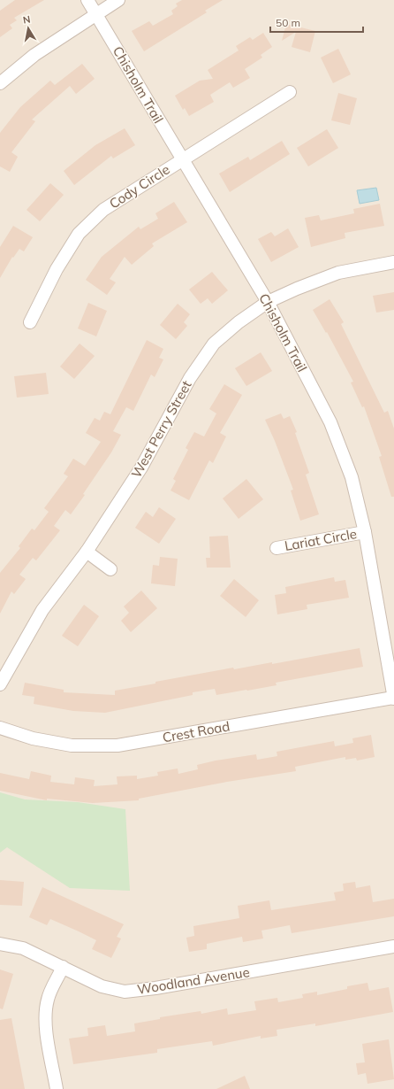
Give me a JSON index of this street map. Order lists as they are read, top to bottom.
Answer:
{
  "streets": {
    "street": [
      "Chisholm Trail",
      "Cody Circle",
      "West Perry Street",
      "Lariat Circle",
      "Crest Road",
      "Woodland Avenue"
    ]
  },
  "crossings": [
    ["Chisholm Trail", "Cody Circle"],
    ["Chisholm Trail", "West Perry Street"],
    ["Chisholm Trail", "Lariat Circle"],
    ["Chisholm Trail", "Crest Road"]
  ],
  "scale_bar": "50 m",
  "north": "top"
}
